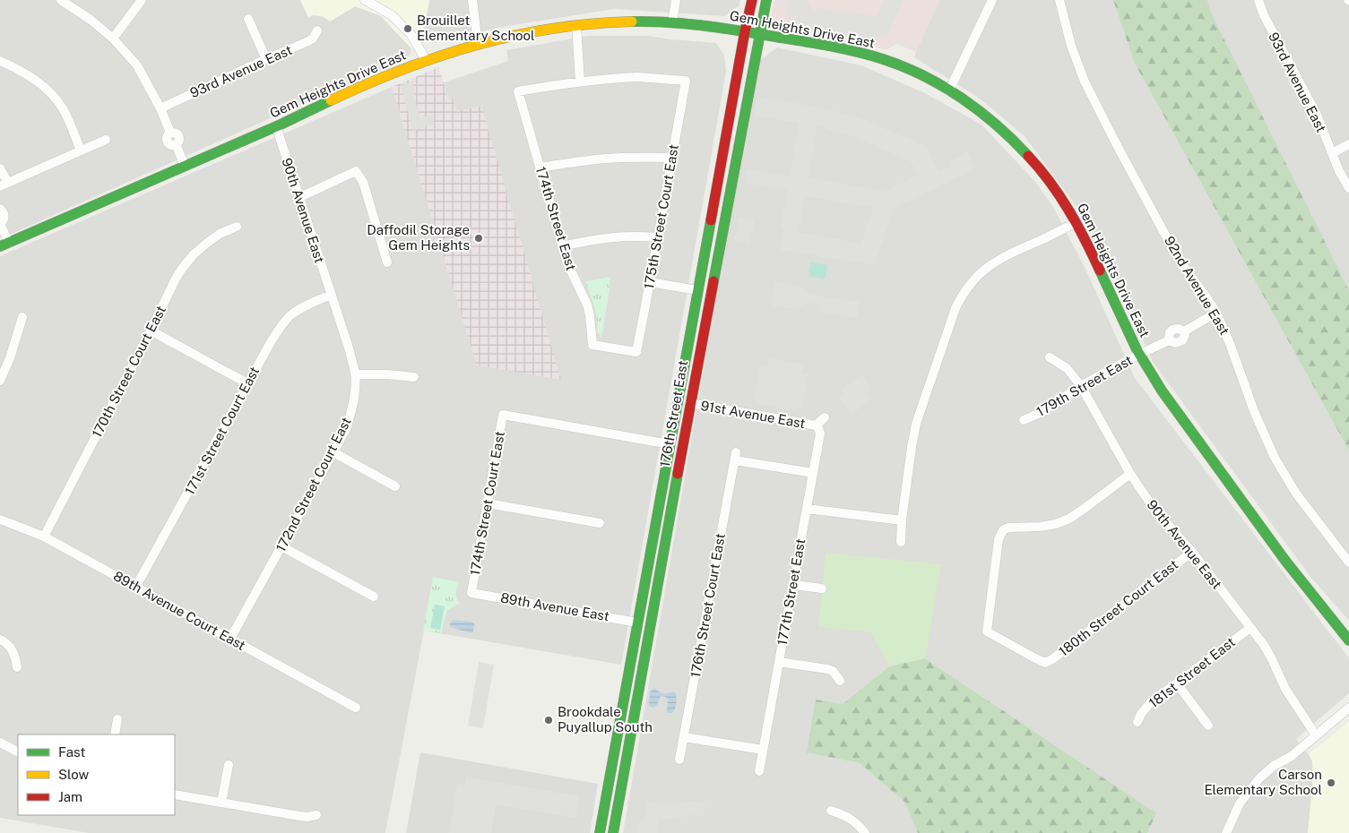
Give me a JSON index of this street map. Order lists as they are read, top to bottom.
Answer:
{
  "streets": {
    "main road": ["Gem Heights Drive East", "176th Street East"],
    "street": [
      "93rd Avenue East",
      "90th Avenue East",
      "175th Street Court East",
      "174th Street East",
      "92nd Avenue East",
      "170th Street Court East",
      "179th Street East",
      "91st Avenue East",
      "171st Street Court East",
      "172nd Street Court East",
      "174th Street Court East",
      "177th Street East",
      "176th Street Court East",
      "89th Avenue East",
      "180th Street Court East",
      "89th Avenue Court East",
      "181st Street East"
    ]
  },
  "crossings": [
    ["Gem Heights Drive East", "90th Avenue East"],
    ["Gem Heights Drive East", "179th Street East"],
    ["Gem Heights Drive East", "176th Street East"],
    ["90th Avenue East", "179th Street East"],
    ["90th Avenue East", "171st Street Court East"],
    ["90th Avenue East", "172nd Street Court East"],
    ["90th Avenue East", "180th Street Court East"],
    ["90th Avenue East", "181st Street East"],
    ["175th Street Court East", "174th Street East"],
    ["92nd Avenue East", "179th Street East"],
    ["170th Street Court East", "89th Avenue Court East"],
    ["176th Street East", "91st Avenue East"],
    ["176th Street East", "174th Street Court East"],
    ["176th Street East", "89th Avenue East"],
    ["91st Avenue East", "177th Street East"],
    ["171st Street Court East", "172nd Street Court East"],
    ["171st Street Court East", "89th Avenue Court East"],
    ["172nd Street Court East", "89th Avenue Court East"],
    ["174th Street Court East", "89th Avenue East"],
    ["177th Street East", "176th Street Court East"]
  ],
  "places": [
    "Brouillet Elementary School",
    "Daffodil Storage Gem Heights",
    "Brookdale Puyallup South",
    "Carson Elementary School"
  ],
  "legend": ["Fast", "Slow", "Jam"]
}
